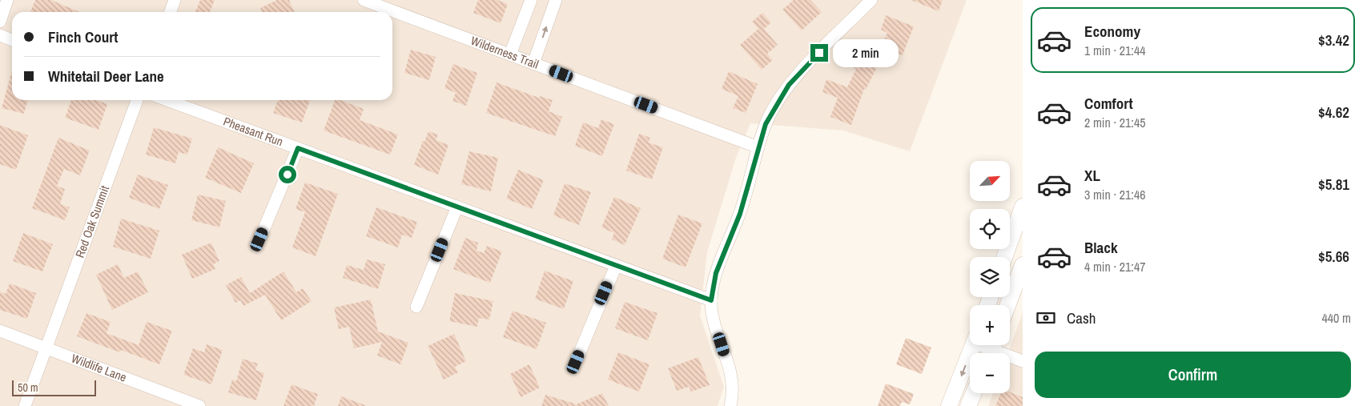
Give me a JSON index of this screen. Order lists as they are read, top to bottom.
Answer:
{
  "streets": {
    "street": [
      "Wilderness Trail",
      "Pheasant Run",
      "Red Oak Summit",
      "Wildlife Lane"
    ]
  },
  "crossings": [
    ["Red Oak Summit", "Wildlife Lane"]
  ],
  "scale_bar": "50 m",
  "north": "top right",
  "page": {
    "list": [
      {
        "name": "Economy",
        "note": "1 min · 21:44",
        "value": "$3.42"
      },
      {
        "name": "Comfort",
        "note": "2 min · 21:45",
        "value": "$4.62"
      },
      {
        "name": "XL",
        "note": "3 min · 21:46",
        "value": "$5.81"
      },
      {
        "name": "Black",
        "note": "4 min · 21:47",
        "value": "$5.66"
      }
    ],
    "banner": ["Finch Court", "Whitetail Deer Lane"],
    "bubble": "2 min",
    "map_buttons": ["+", "−"],
    "pay": ["Cash", "440 m"],
    "buttons": "Confirm",
    "scale": "50 m"
  }
}
